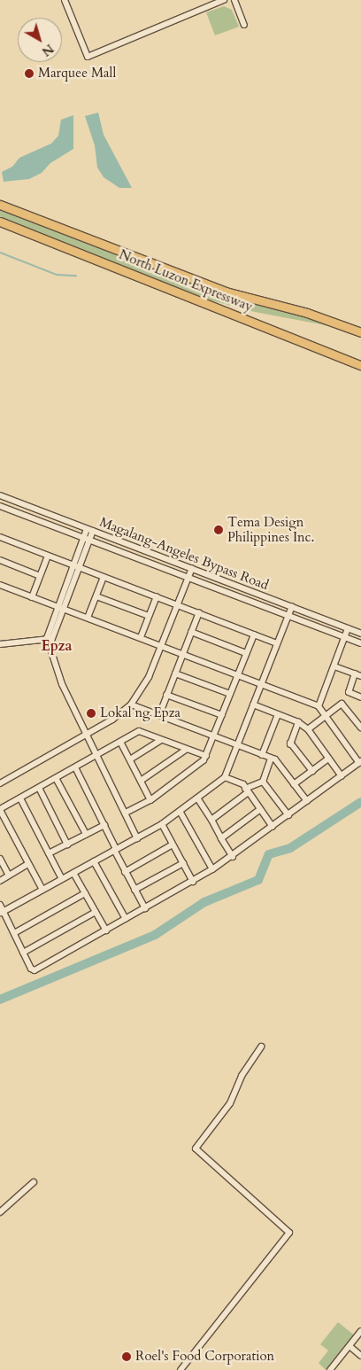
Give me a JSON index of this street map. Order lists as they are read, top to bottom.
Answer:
{
  "streets": {
    "highway": ["North Luzon Expressway"],
    "street": ["Magalang-Angeles Bypass Road"]
  },
  "districts": ["Epza"],
  "places": [
    "Marquee Mall",
    "Tema Design Philippines Inc.",
    "Lokal ng Epza",
    "Roel's Food Corporation"
  ],
  "north": "bottom right"
}
